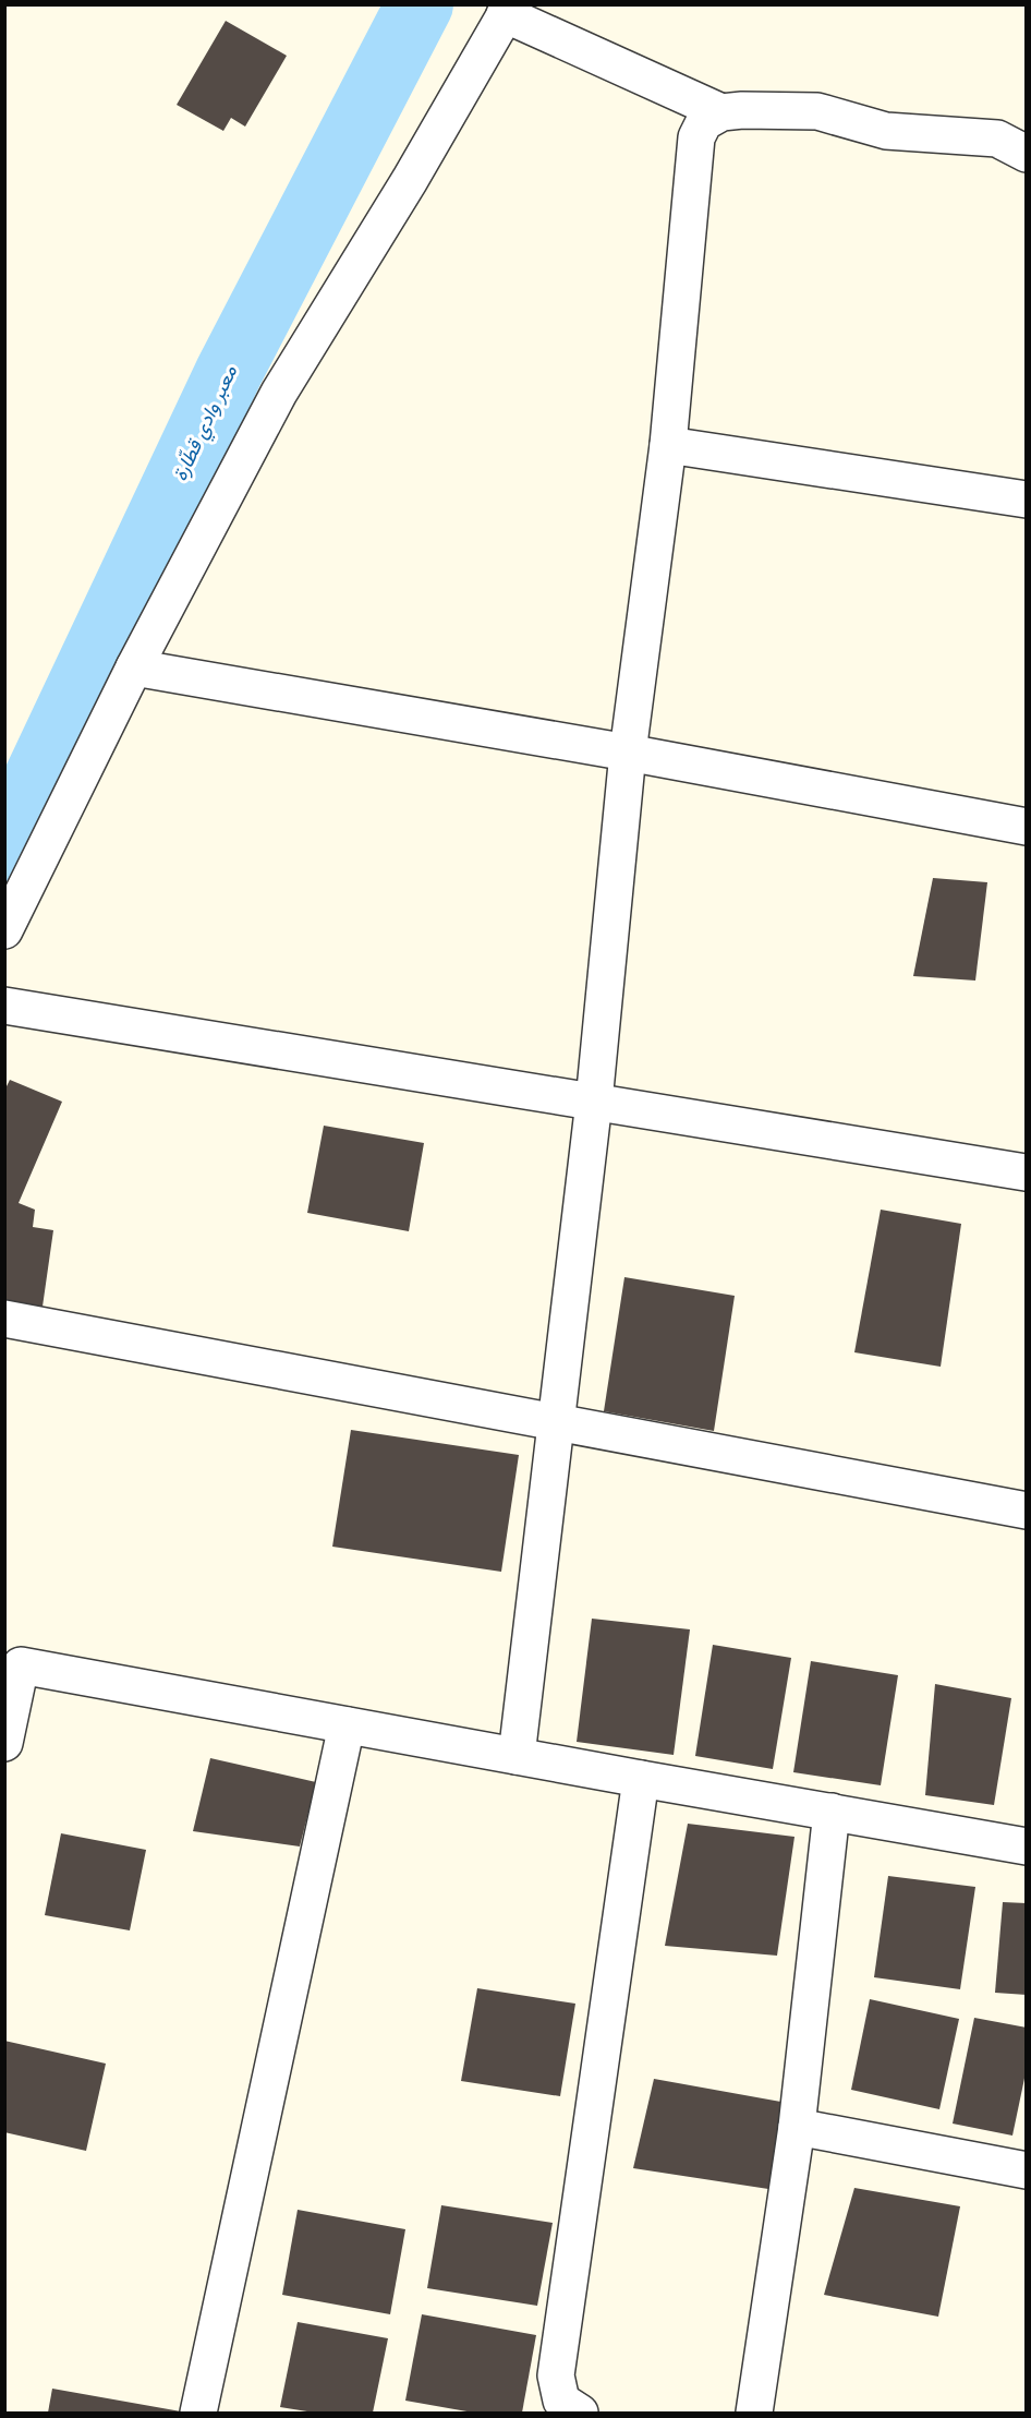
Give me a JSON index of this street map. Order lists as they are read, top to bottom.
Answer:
{
  "water": ["معبر وادي قطّارة"]
}
